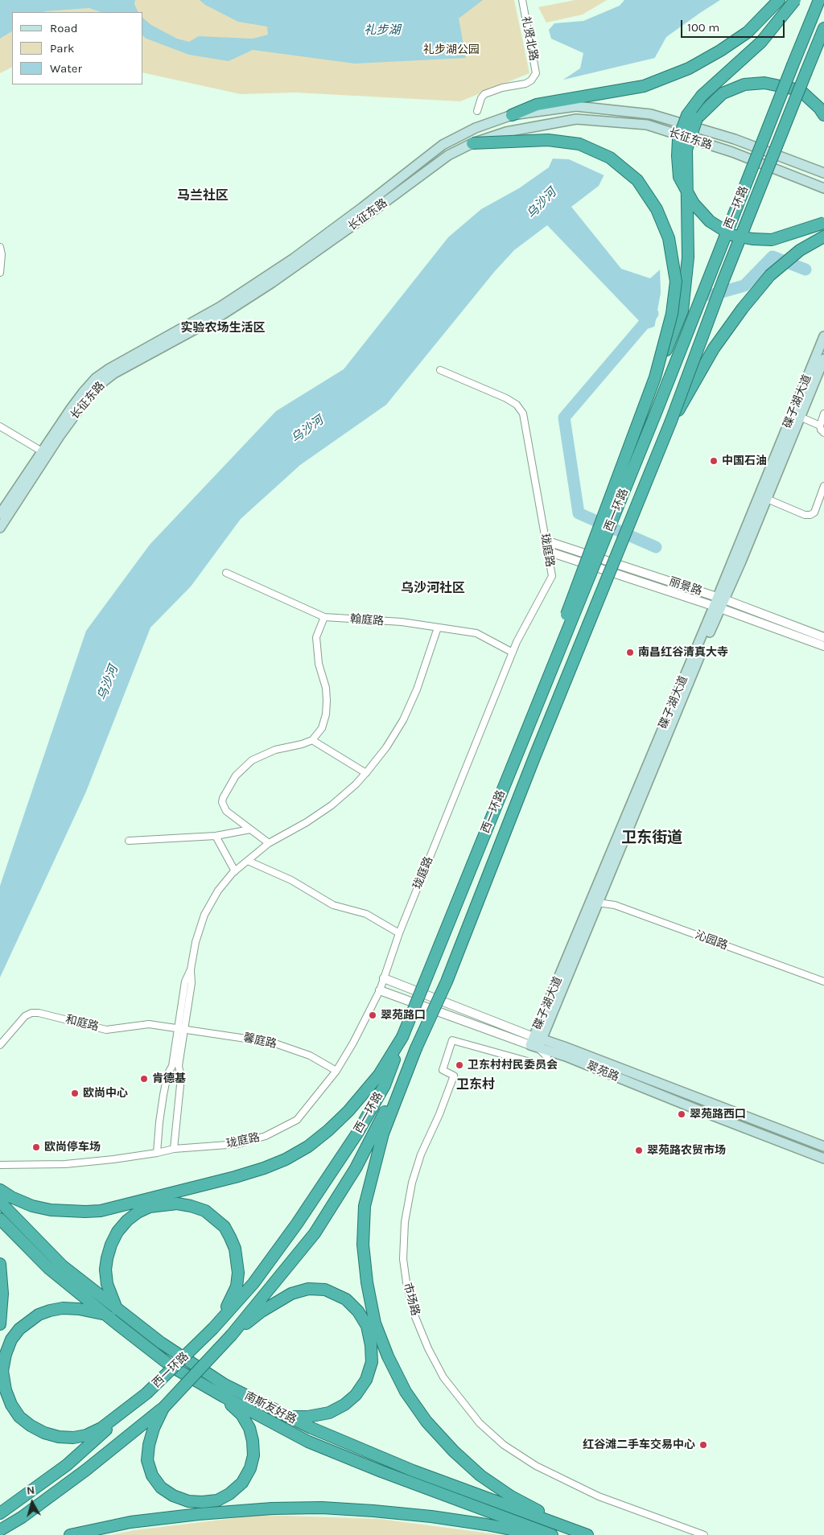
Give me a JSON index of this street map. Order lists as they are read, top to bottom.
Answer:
{
  "streets": {
    "highway": ["西一环路", "南斯友好路"],
    "main road": ["长征东路", "碟子湖大道", "翠苑路"],
    "street": [
      "礼贤北路",
      "珑庭路",
      "丽景路",
      "翰庭路",
      "沁园路",
      "和庭路",
      "馨庭路",
      "市场路"
    ]
  },
  "crossings": [
    ["碟子湖大道", "丽景路"],
    ["碟子湖大道", "沁园路"],
    ["碟子湖大道", "翠苑路"],
    ["碟子湖大道", "市场路"],
    ["珑庭路", "丽景路"],
    ["珑庭路", "翰庭路"],
    ["珑庭路", "馨庭路"],
    ["珑庭路", "翠苑路"],
    ["和庭路", "馨庭路"],
    ["翠苑路", "市场路"]
  ],
  "districts": [
    "马兰社区",
    "实验农场生活区",
    "乌沙河社区",
    "卫东街道",
    "卫东村"
  ],
  "water": ["礼步湖", "乌沙河"],
  "parks": ["礼步湖公园"],
  "places": [
    "中国石油",
    "南昌红谷清真大寺",
    "翠苑路口",
    "卫东村村民委员会",
    "肯德基",
    "欧尚中心",
    "翠苑路西口",
    "欧尚停车场",
    "翠苑路农贸市场",
    "红谷滩二手车交易中心"
  ],
  "legend": ["Road", "Park", "Water"],
  "scale_bar": "100 m",
  "north": "top"
}
